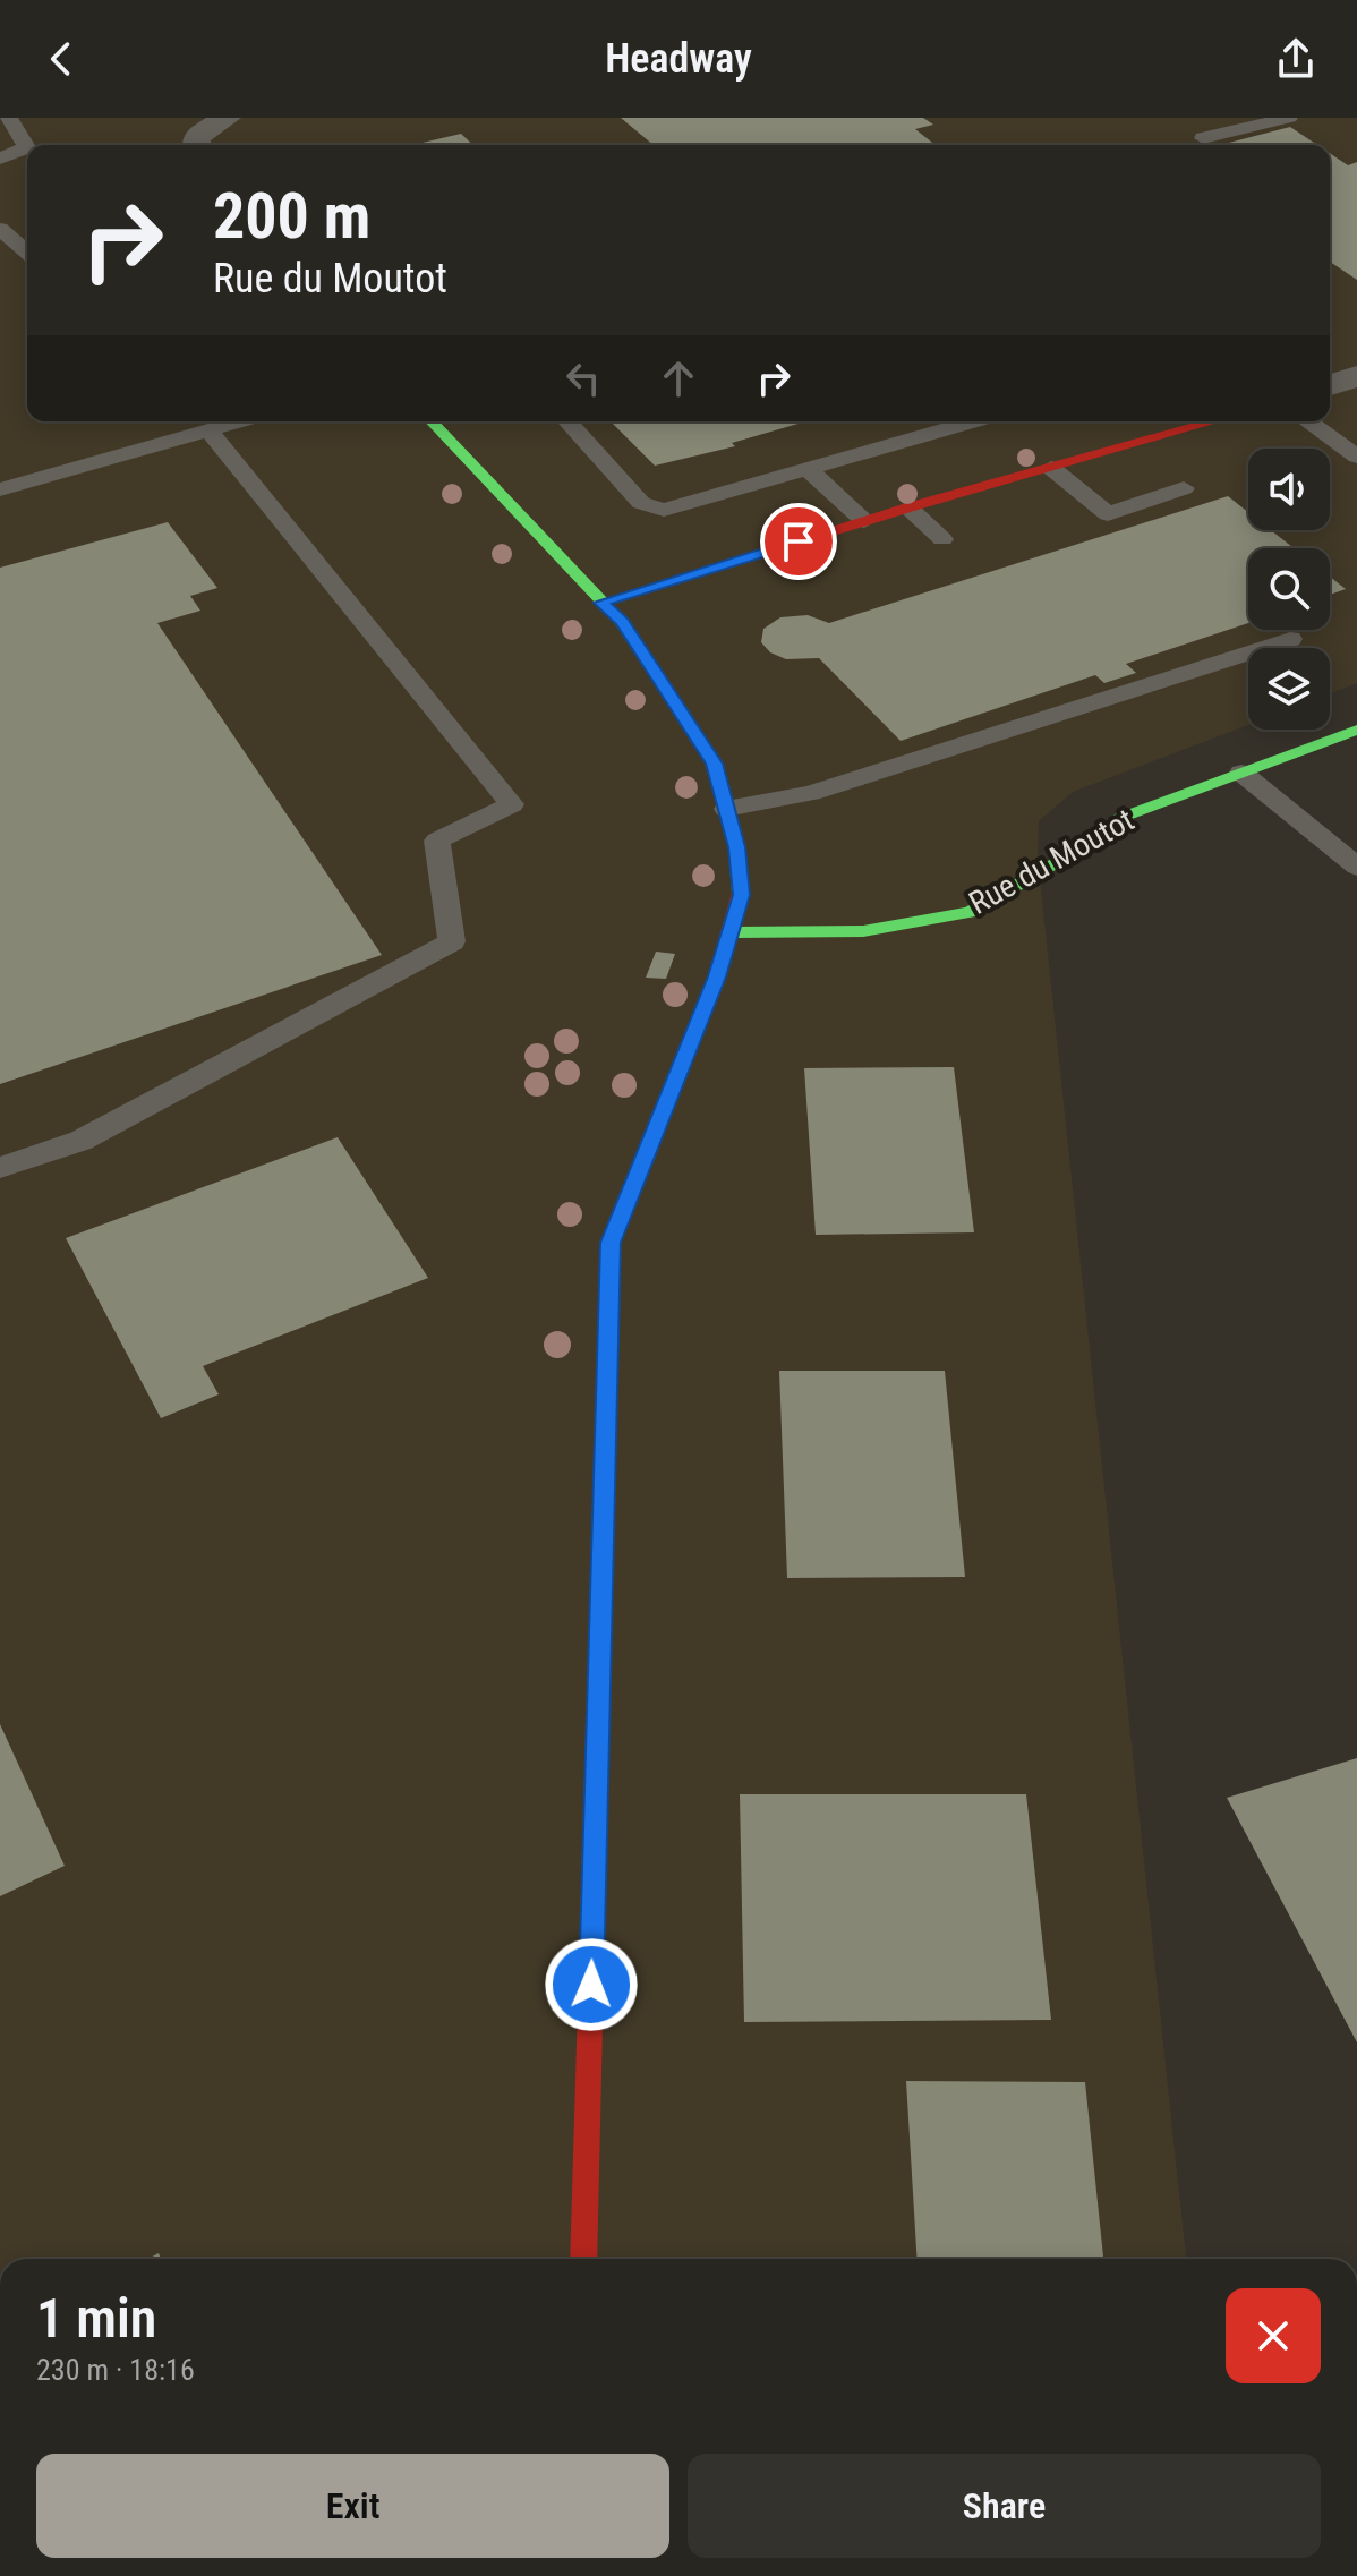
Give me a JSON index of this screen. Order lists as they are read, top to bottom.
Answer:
{
  "streets": {
    "street": ["Rue du Moutot"]
  },
  "page": {
    "header": "Headway",
    "turn": ["200 m", "Rue du Moutot"],
    "heading": ["1 min", "230 m · 18:16"],
    "buttons": ["Exit", "Share"]
  }
}
